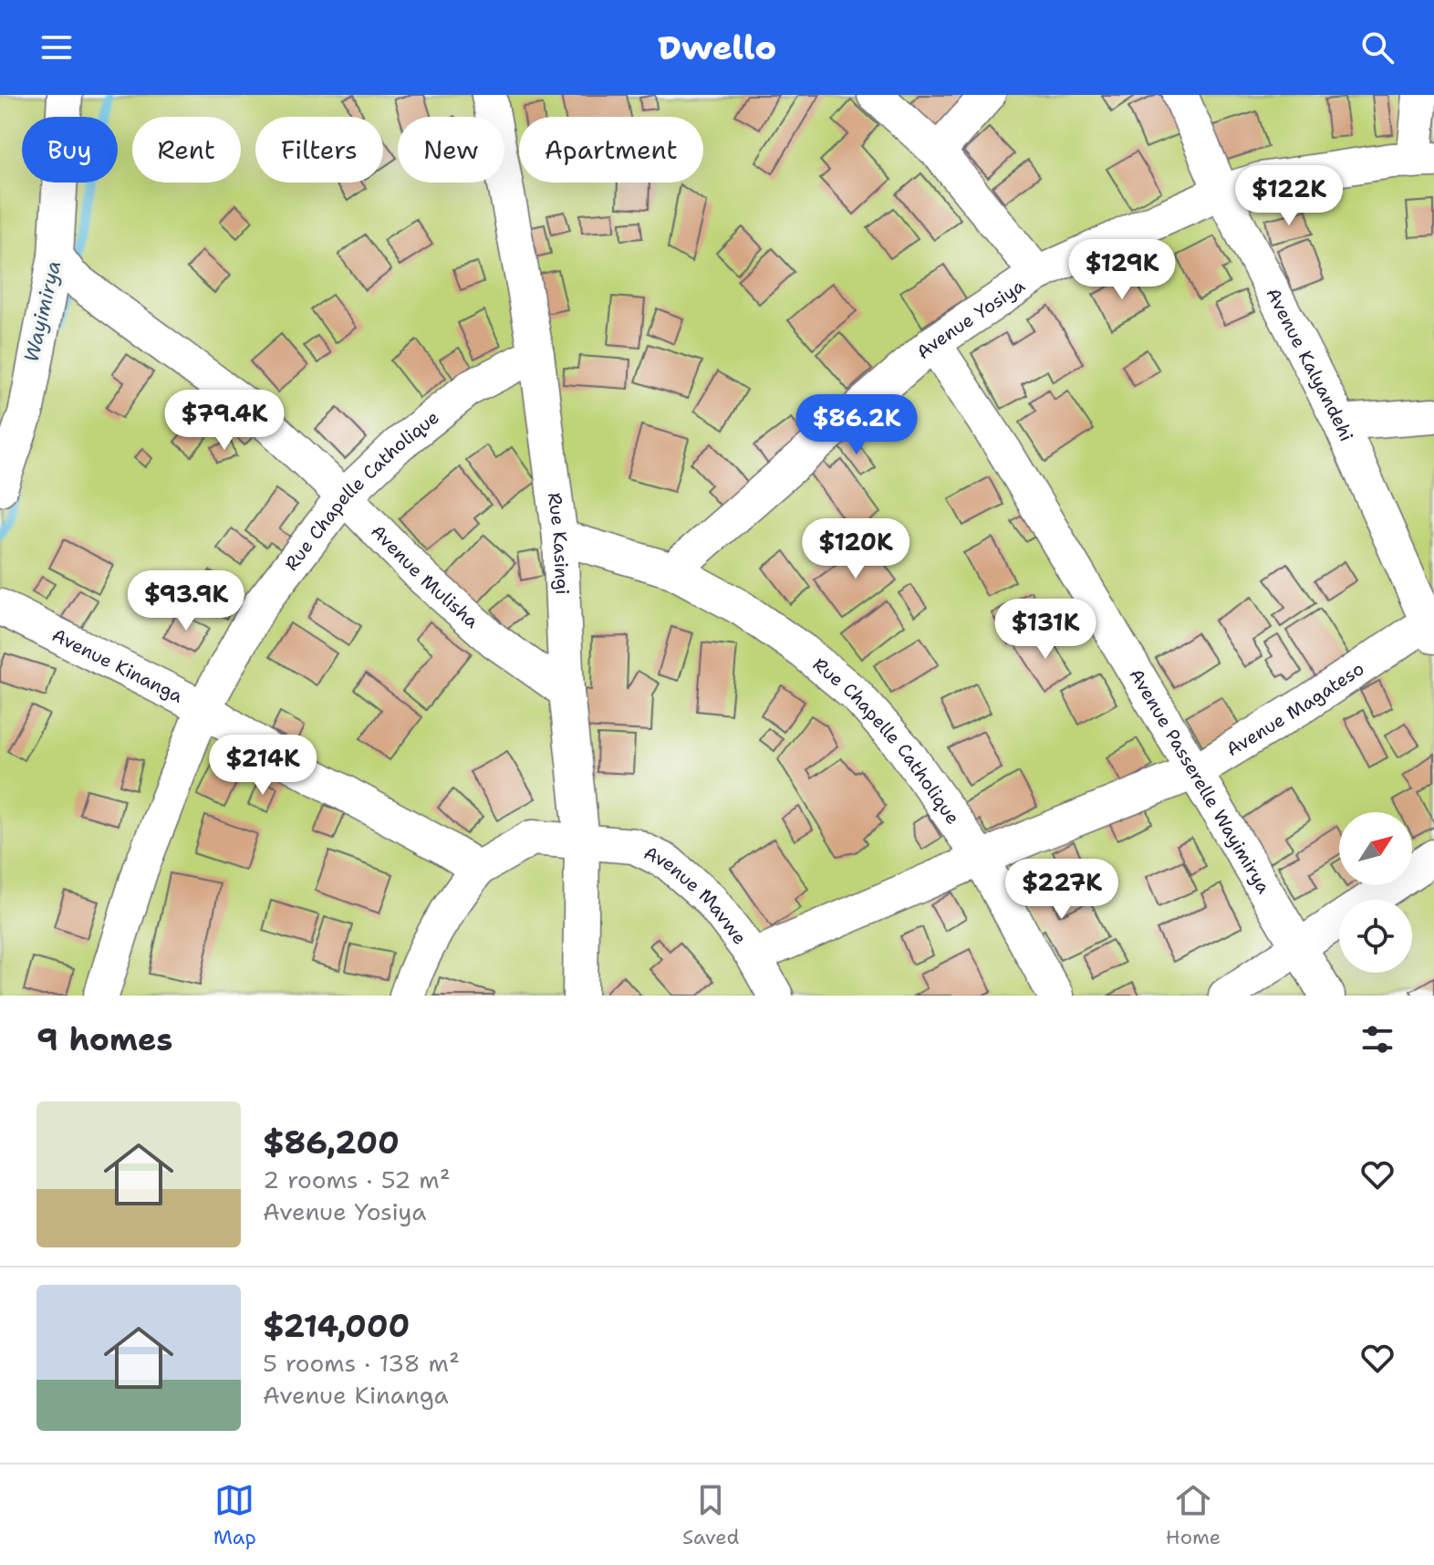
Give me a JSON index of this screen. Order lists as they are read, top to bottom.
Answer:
{
  "streets": {
    "street": [
      "Avenue Yosiya",
      "Avenue Kalyandehi",
      "Rue Chapelle Catholique",
      "Rue Kasingi",
      "Avenue Mulisha",
      "Avenue Kinanga",
      "Avenue Magateso",
      "Avenue Passerelle Wayimirya",
      "Avenue Mavwe"
    ]
  },
  "crossings": [
    ["Avenue Yosiya", "Avenue Kalyandehi"],
    ["Avenue Yosiya", "Rue Chapelle Catholique"],
    ["Avenue Yosiya", "Avenue Passerelle Wayimirya"],
    ["Avenue Kalyandehi", "Avenue Magateso"],
    ["Rue Chapelle Catholique", "Rue Kasingi"],
    ["Rue Chapelle Catholique", "Avenue Mulisha"],
    ["Rue Chapelle Catholique", "Avenue Kinanga"],
    ["Rue Chapelle Catholique", "Avenue Magateso"],
    ["Rue Kasingi", "Avenue Mulisha"],
    ["Rue Kasingi", "Avenue Mavwe"],
    ["Avenue Magateso", "Avenue Passerelle Wayimirya"],
    ["Avenue Magateso", "Avenue Mavwe"]
  ],
  "water": ["Wayimirya"],
  "north": "top right",
  "page": {
    "header": "Dwello",
    "chip": [
      "Buy",
      "Rent",
      "Filters",
      "New",
      "Apartment"
    ],
    "price": [
      "$122K",
      "$129K",
      "$79.4K",
      "$86.2K",
      "$120K",
      "$93.9K",
      "$131K",
      "$214K",
      "$227K"
    ],
    "heading": "9 homes",
    "list": [
      {
        "name": "$86,200",
        "note": "2 rooms · 52 m² · Avenue Yosiya"
      },
      {
        "name": "$214,000",
        "note": "5 rooms · 138 m² · Avenue Kinanga"
      }
    ],
    "tabs": ["Map", "Saved", "Home"]
  }
}
